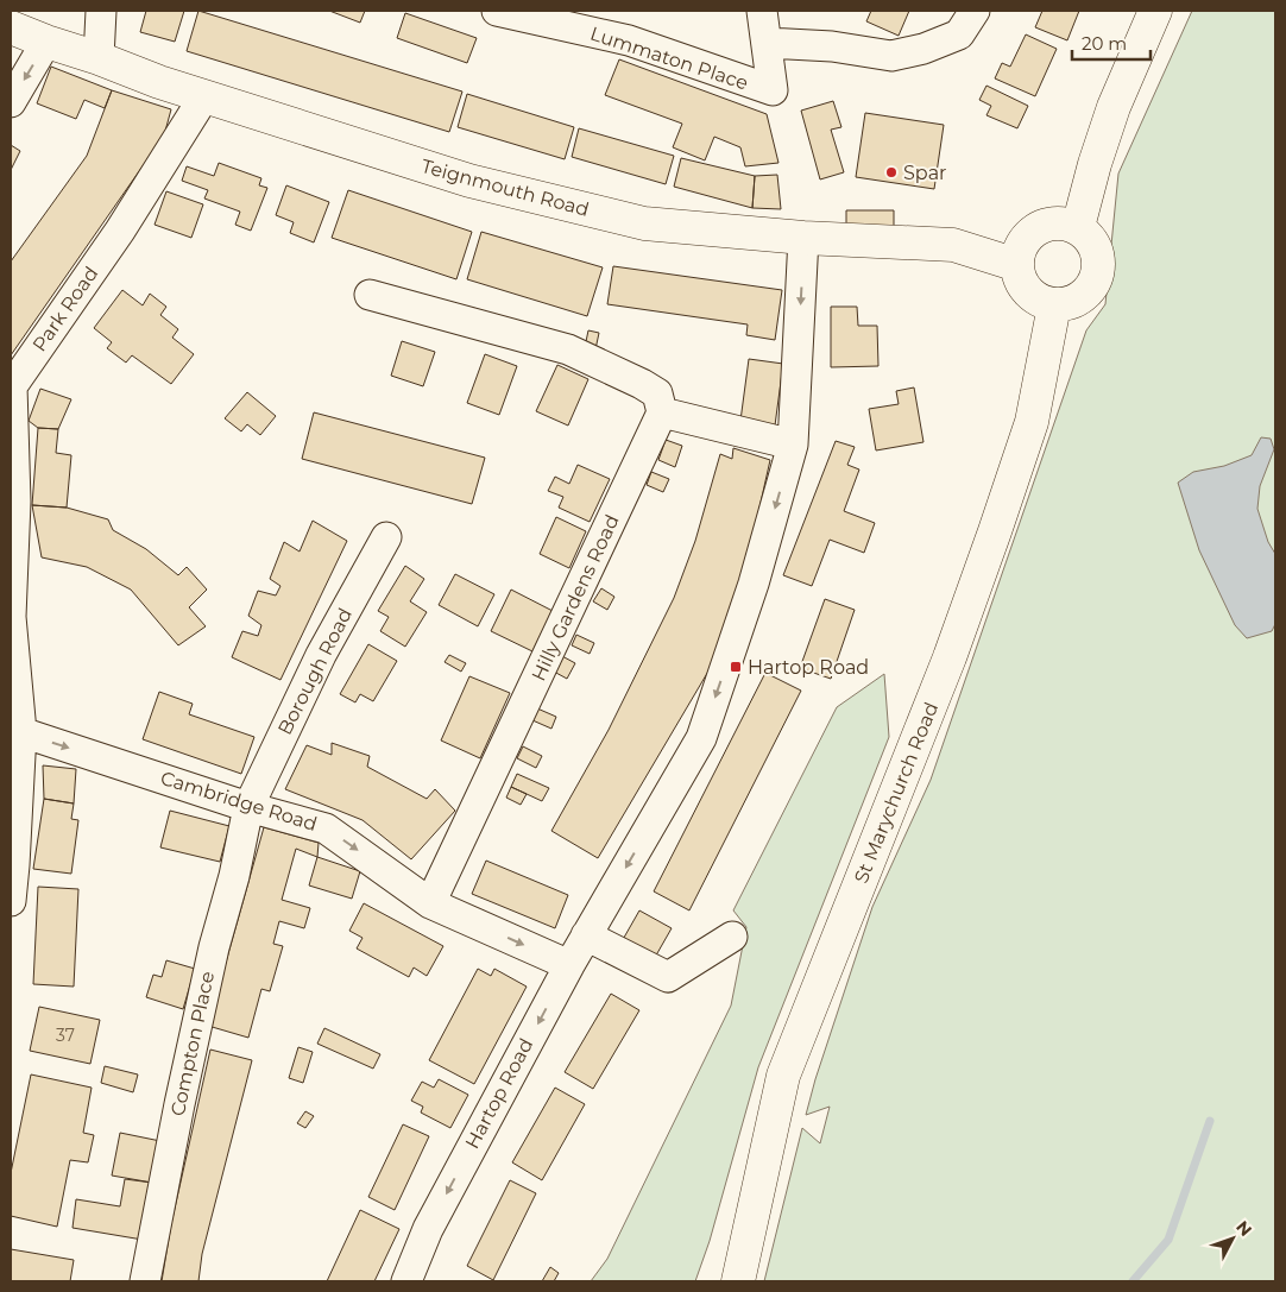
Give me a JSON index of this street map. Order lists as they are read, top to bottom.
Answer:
{
  "streets": {
    "main road": ["Teignmouth Road", "St Marychurch Road"],
    "street": [
      "Lummaton Place",
      "Park Road",
      "Hilly Gardens Road",
      "Borough Road",
      "Cambridge Road",
      "Compton Place",
      "Hartop Road"
    ]
  },
  "crossings": [
    ["Teignmouth Road", "Park Road"],
    ["Teignmouth Road", "St Marychurch Road"],
    ["Teignmouth Road", "Hartop Road"],
    ["Park Road", "Cambridge Road"],
    ["Hilly Gardens Road", "Cambridge Road"],
    ["Borough Road", "Cambridge Road"],
    ["Borough Road", "Compton Place"],
    ["Cambridge Road", "Compton Place"],
    ["Cambridge Road", "Hartop Road"]
  ],
  "one_way": ["Cambridge Road", "Hartop Road"],
  "places": {
    "other": ["Spar"],
    "transit": ["Hartop Road"]
  },
  "house_numbers": ["37"],
  "scale_bar": "20 m",
  "north": "top right"
}
